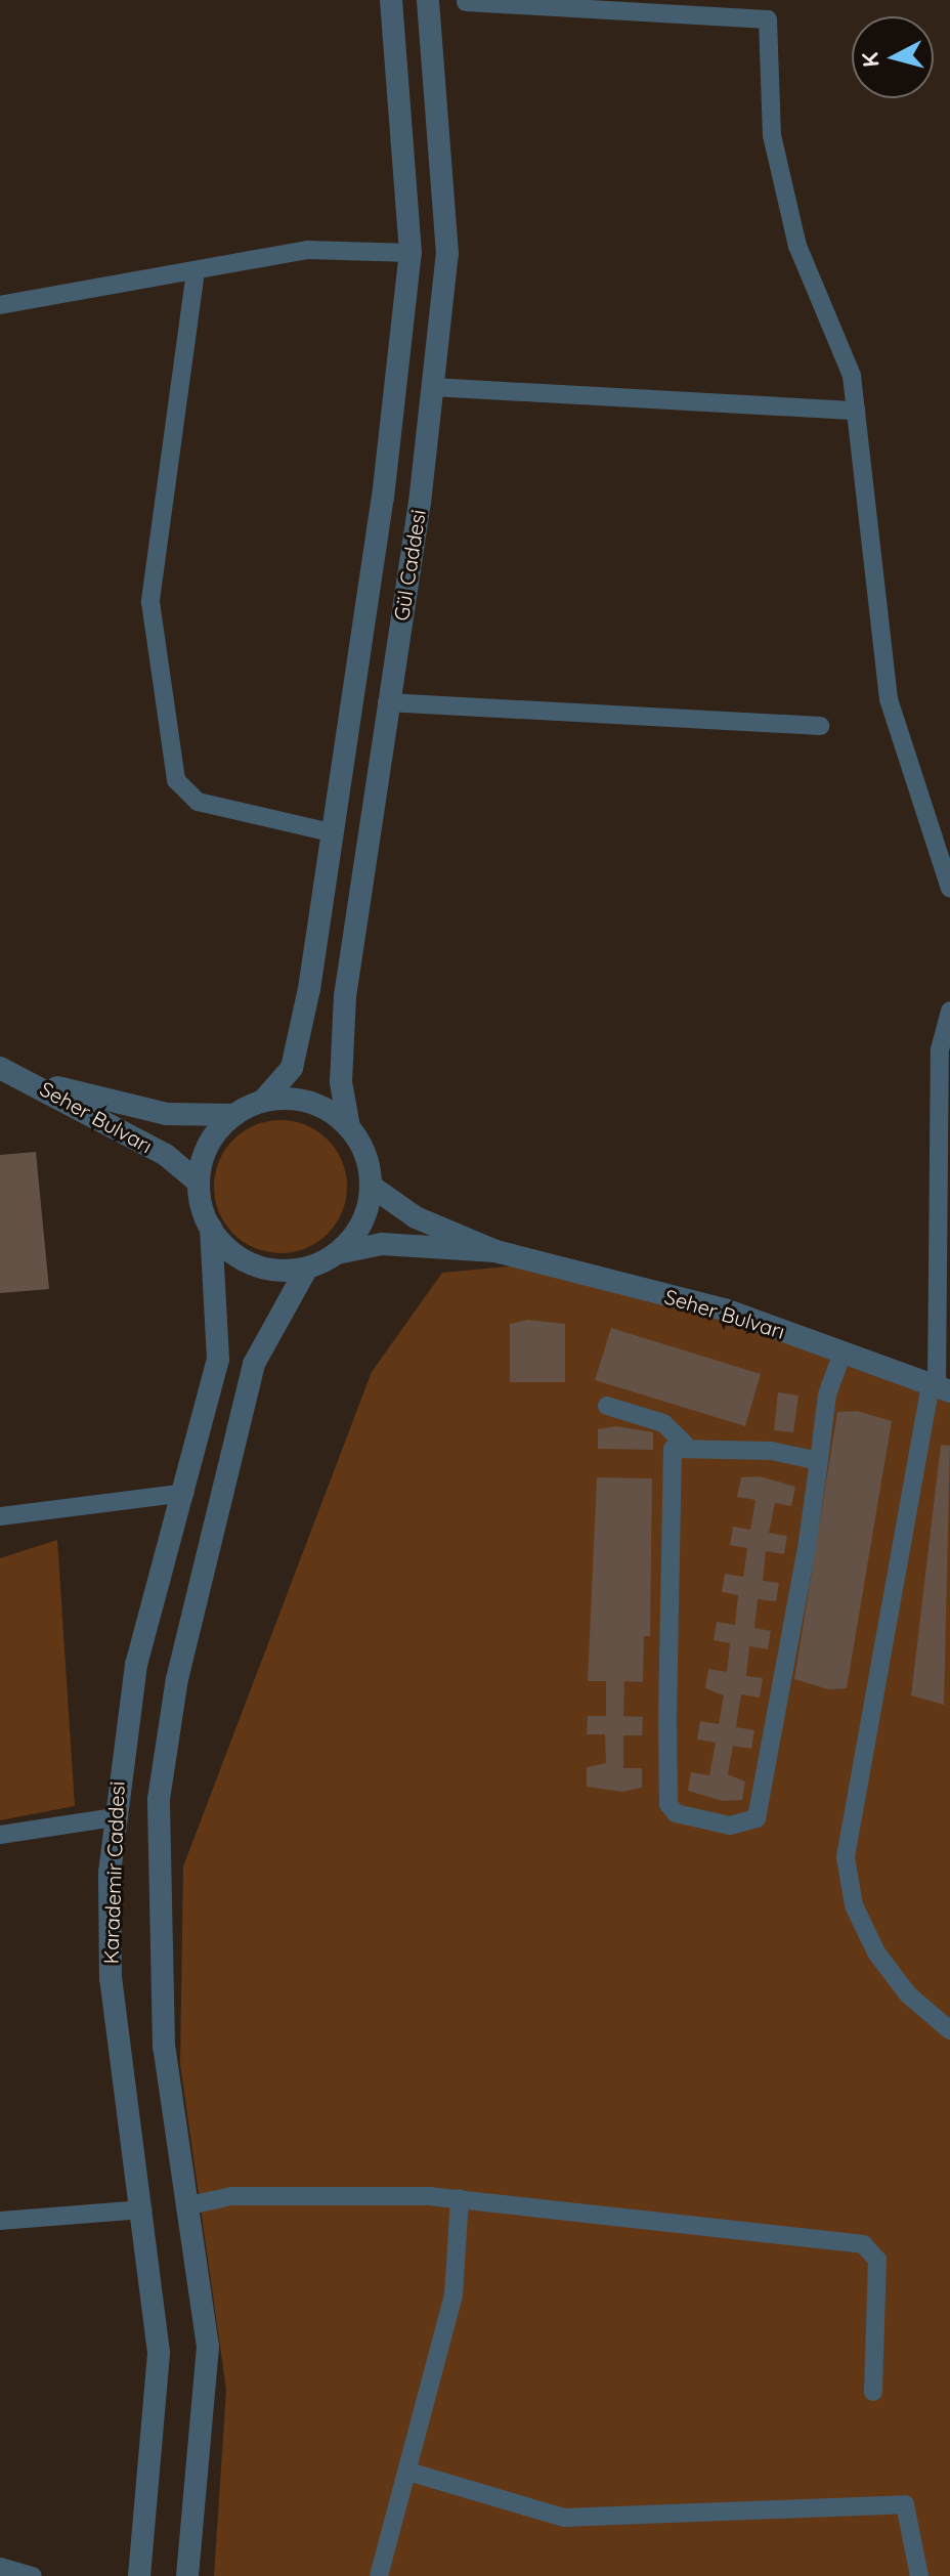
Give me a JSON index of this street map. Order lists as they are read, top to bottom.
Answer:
{
  "streets": {
    "street": ["Gül Caddesi", "Seher Bulvarı", "Karademir Caddesi"]
  },
  "crossings": [
    ["Gül Caddesi", "Seher Bulvarı"],
    ["Gül Caddesi", "Karademir Caddesi"],
    ["Seher Bulvarı", "Karademir Caddesi"]
  ],
  "north": "left"
}
